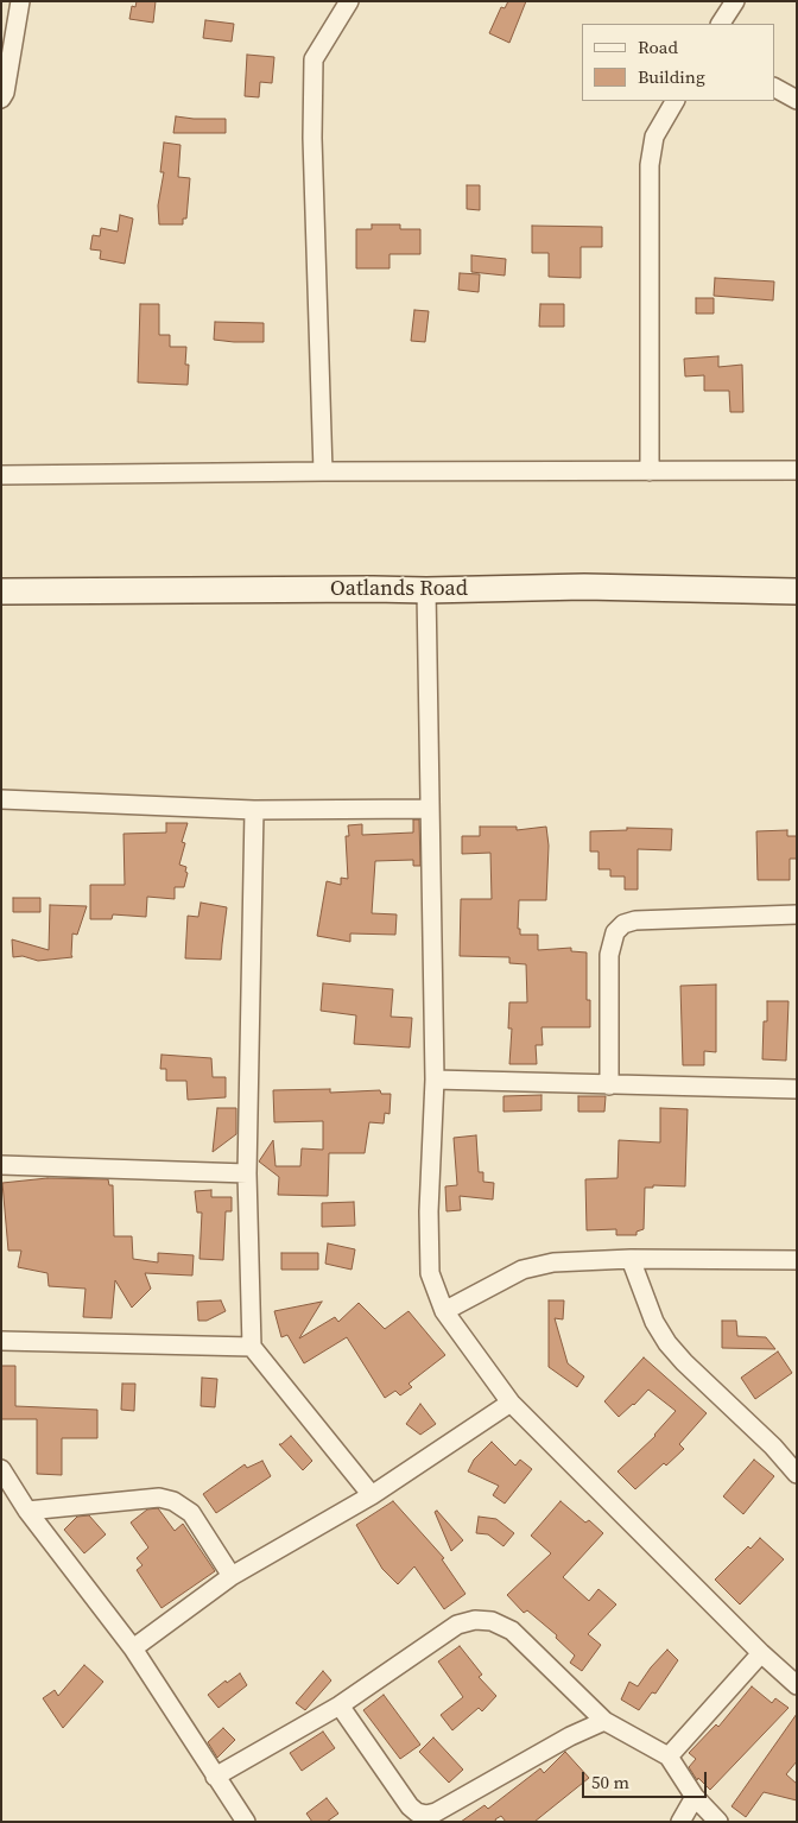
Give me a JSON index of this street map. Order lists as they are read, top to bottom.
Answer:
{
  "streets": {
    "street": ["Oatlands Road"]
  },
  "legend": ["Road", "Building"],
  "scale_bar": "50 m"
}
